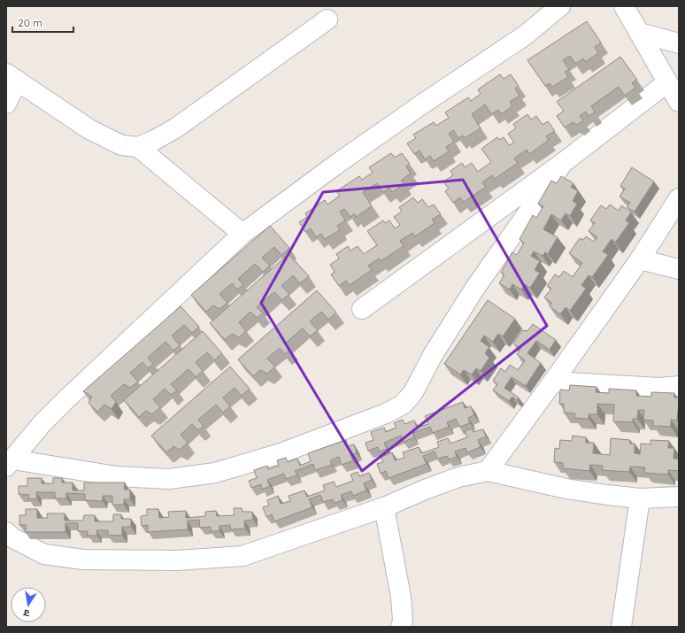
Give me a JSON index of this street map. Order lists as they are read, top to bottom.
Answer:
{
  "scale_bar": "20 m",
  "north": "bottom"
}
